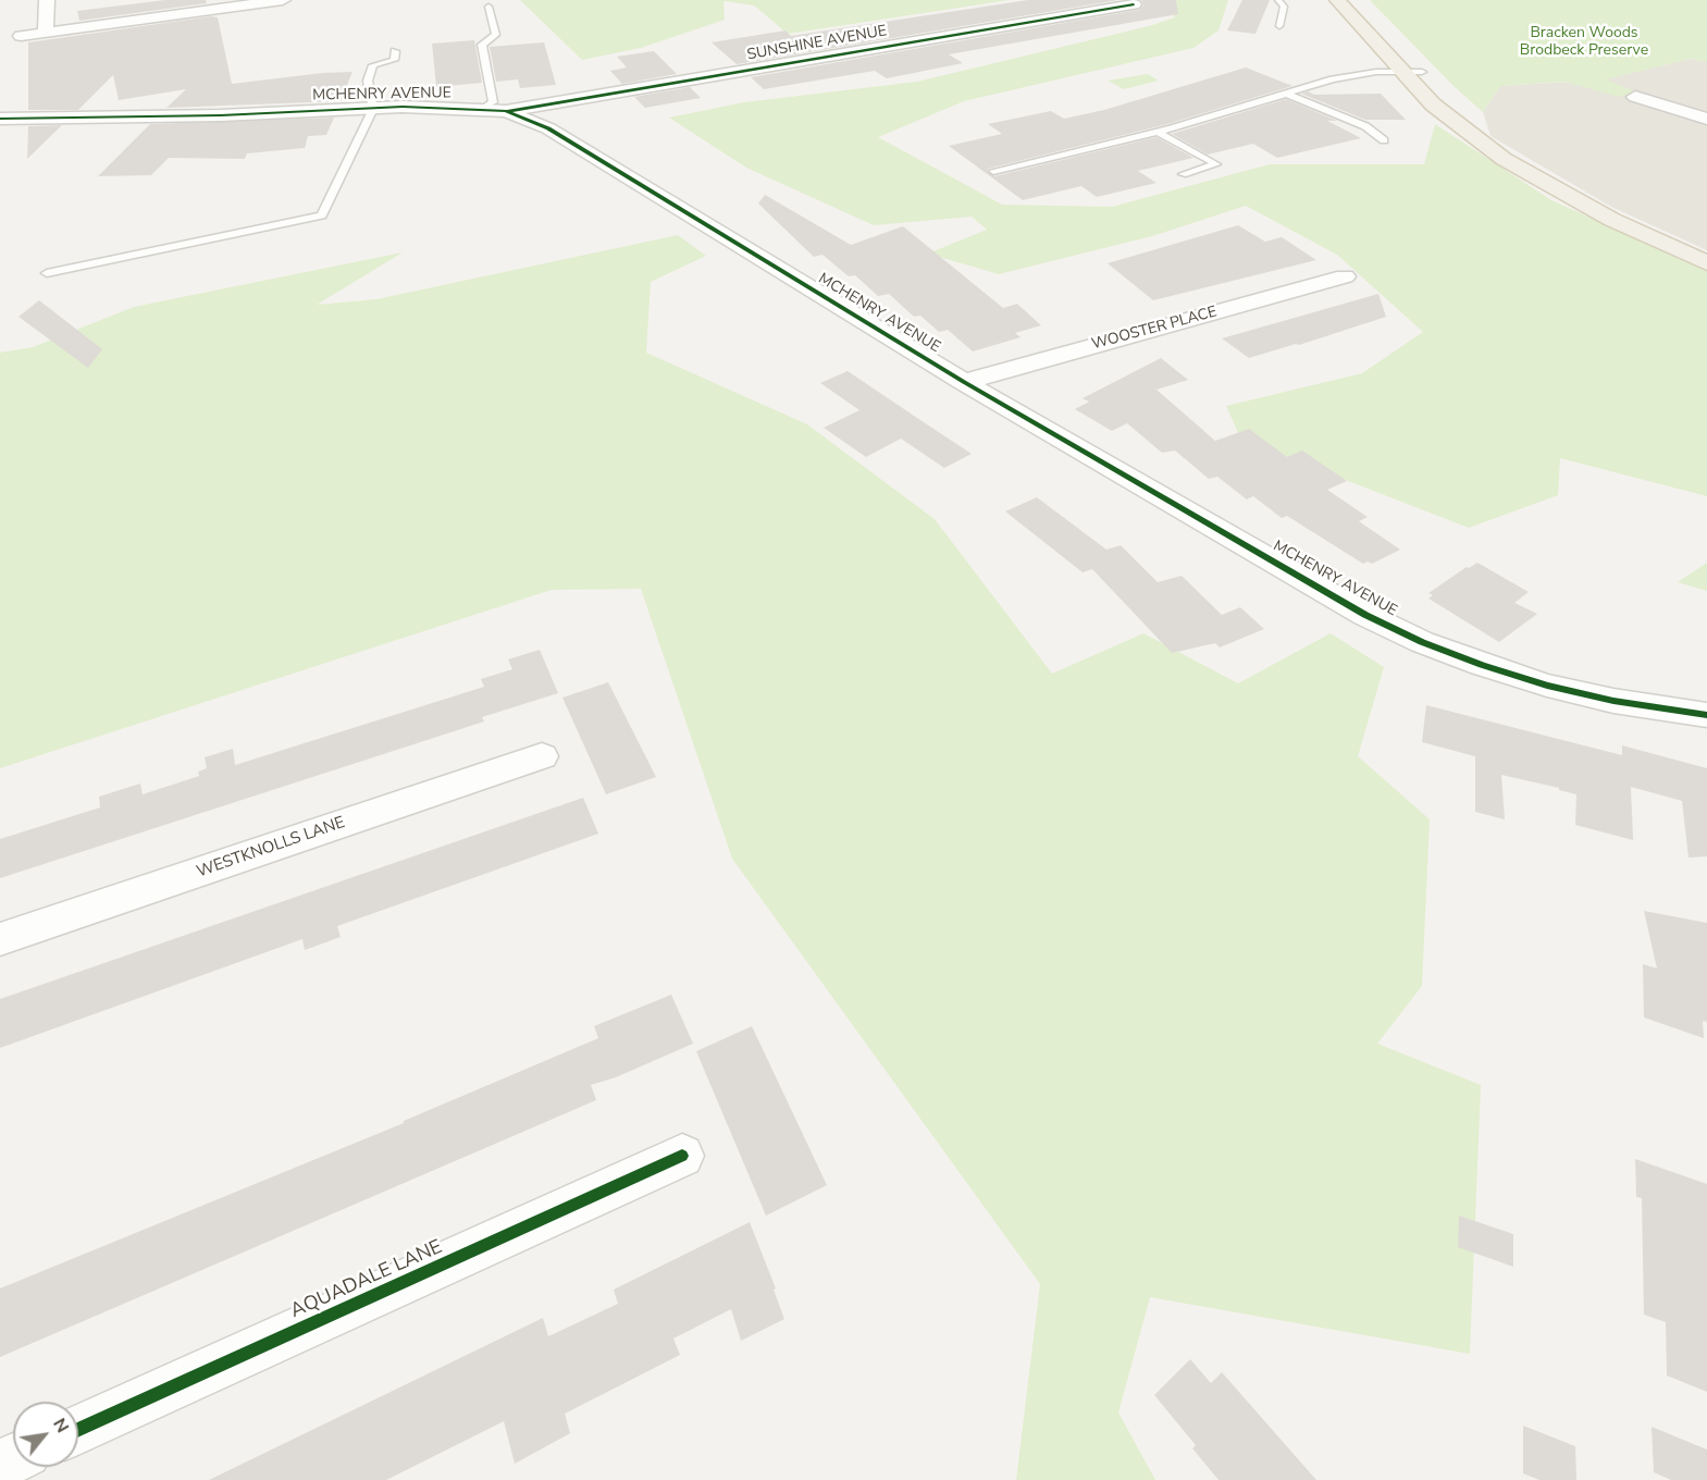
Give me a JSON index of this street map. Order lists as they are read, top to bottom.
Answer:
{
  "streets": {
    "street": [
      "SUNSHINE AVENUE",
      "MCHENRY AVENUE",
      "WOOSTER PLACE",
      "WESTKNOLLS LANE",
      "AQUADALE LANE"
    ]
  },
  "crossings": [
    ["SUNSHINE AVENUE", "MCHENRY AVENUE"],
    ["MCHENRY AVENUE", "WOOSTER PLACE"]
  ],
  "parks": ["Bracken Woods Brodbeck Preserve"],
  "north": "top right"
}
